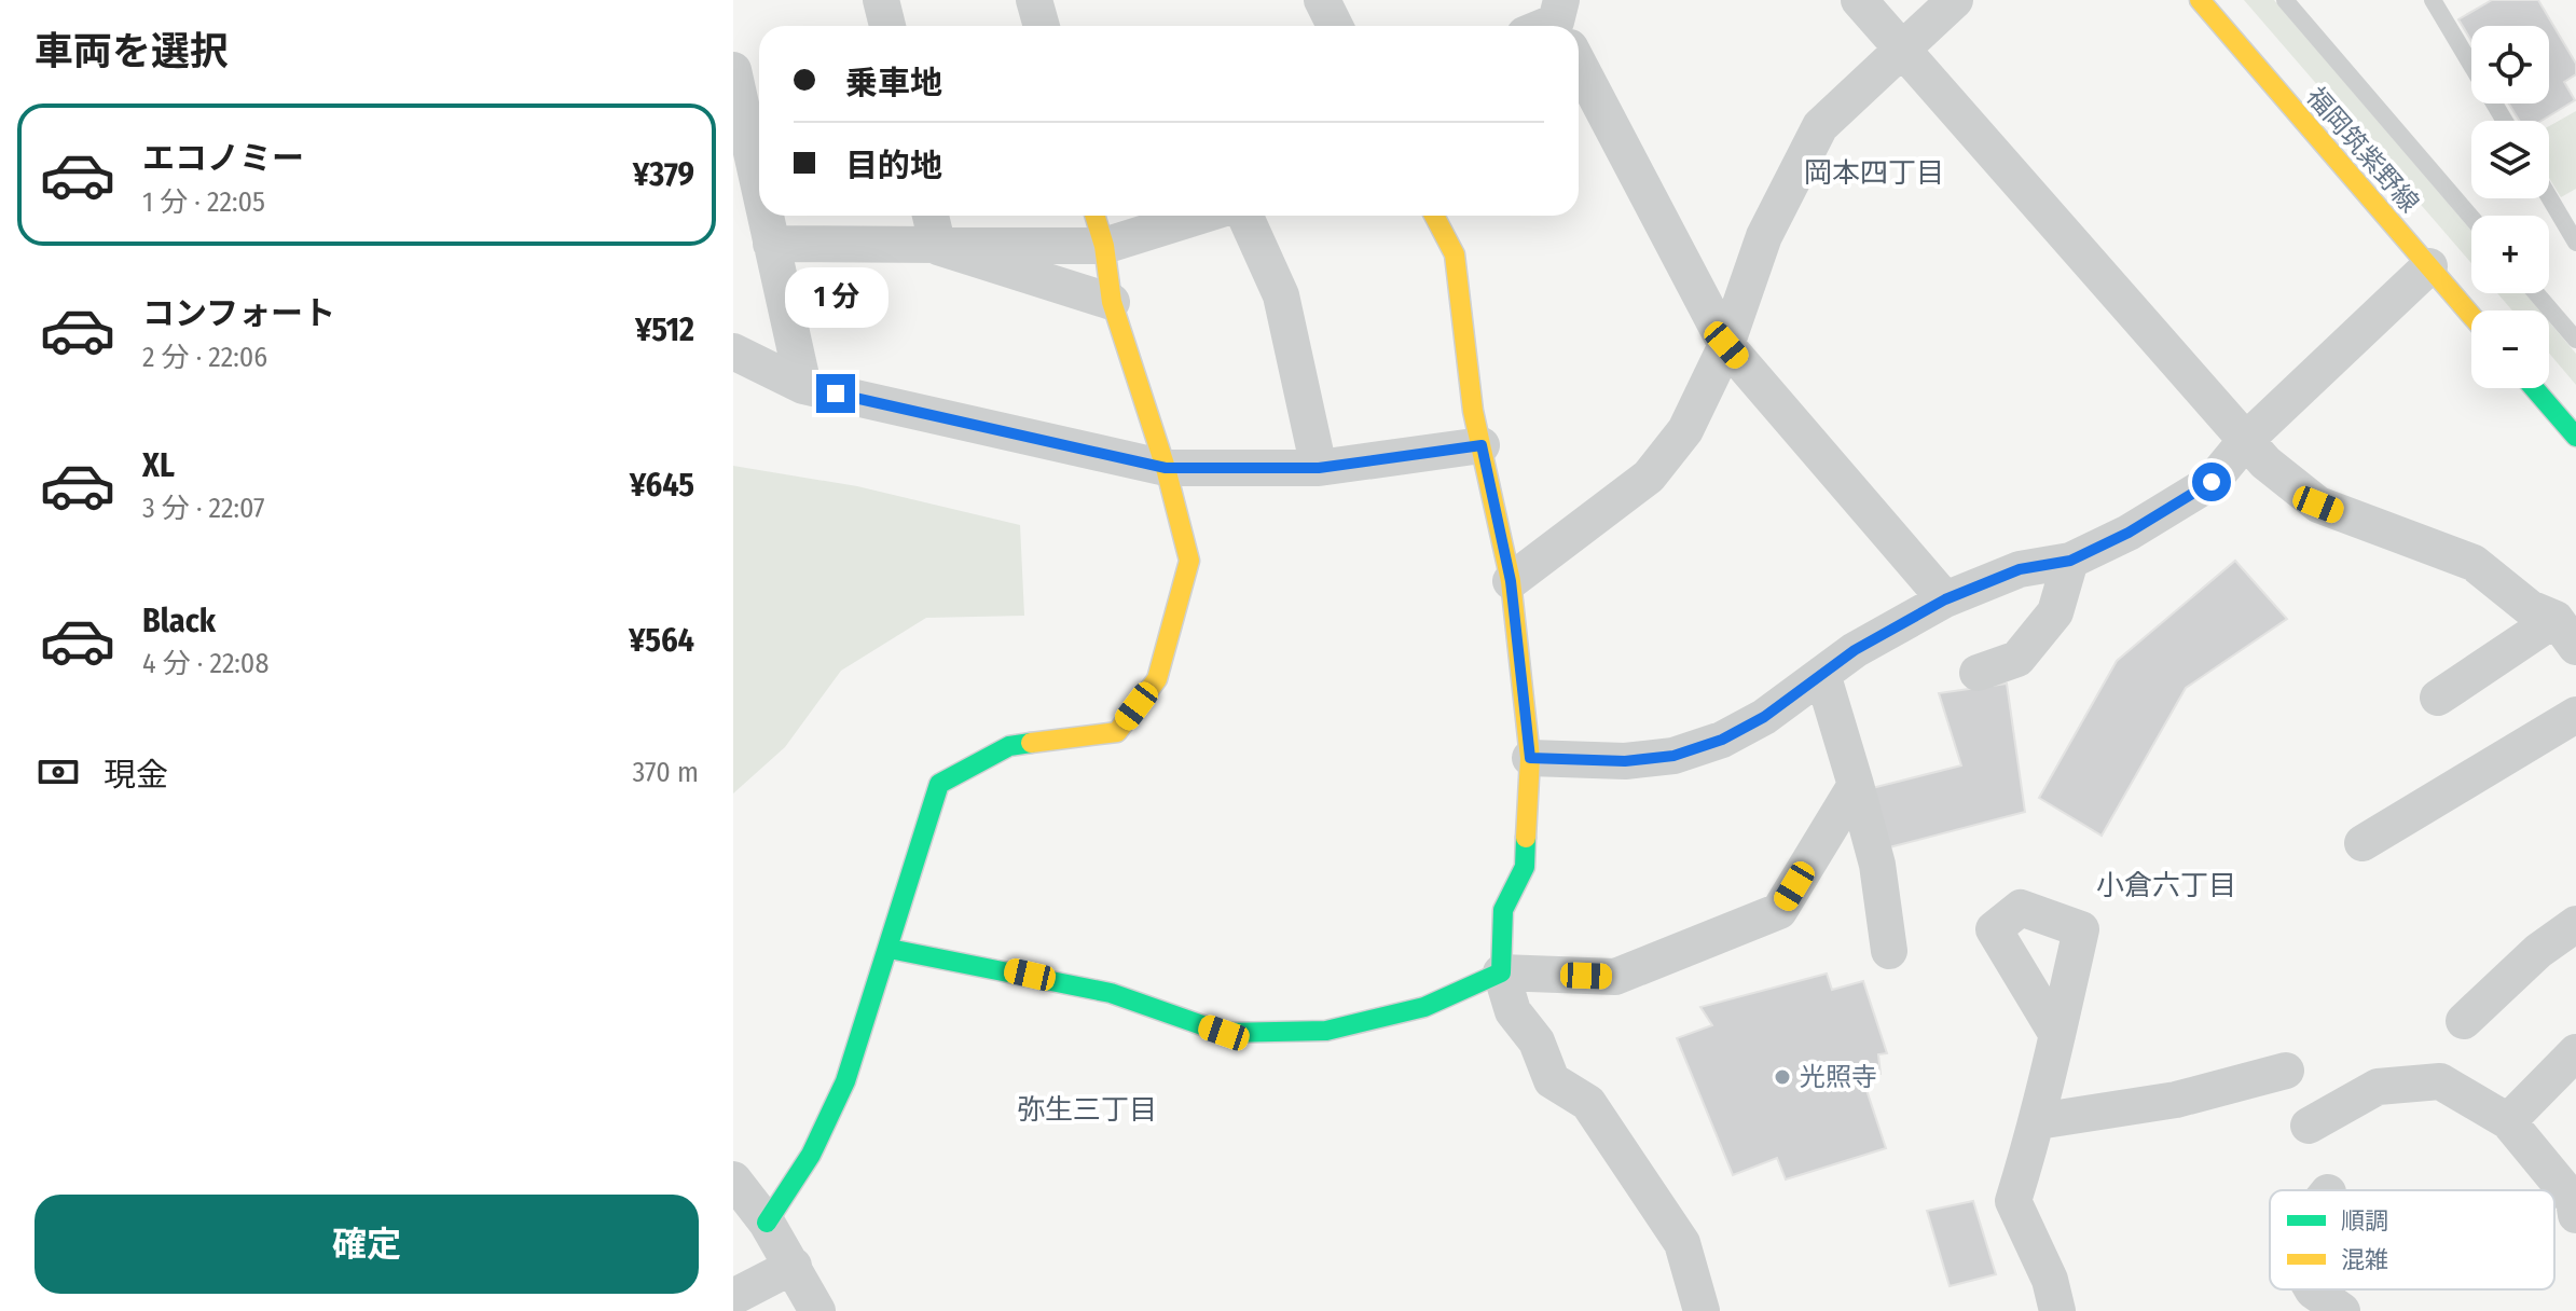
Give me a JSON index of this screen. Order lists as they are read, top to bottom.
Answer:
{
  "streets": {
    "street": ["福岡筑紫野線"]
  },
  "districts": ["岡本四丁目", "小倉六丁目", "弥生三丁目"],
  "places": ["光照寺"],
  "legend": ["順調", "混雑"],
  "page": {
    "heading": "車両を選択",
    "map_buttons": ["+", "−"],
    "banner": ["乗車地", "目的地"],
    "list": [
      {
        "name": "エコノミー",
        "note": "1 分 · 22:05",
        "value": "¥379"
      },
      {
        "name": "コンフォート",
        "note": "2 分 · 22:06",
        "value": "¥512"
      },
      {
        "name": "XL",
        "note": "3 分 · 22:07",
        "value": "¥645"
      },
      {
        "name": "Black",
        "note": "4 分 · 22:08",
        "value": "¥564"
      }
    ],
    "bubble": "1 分",
    "pay": ["現金", "370 m"],
    "buttons": "確定"
  }
}
